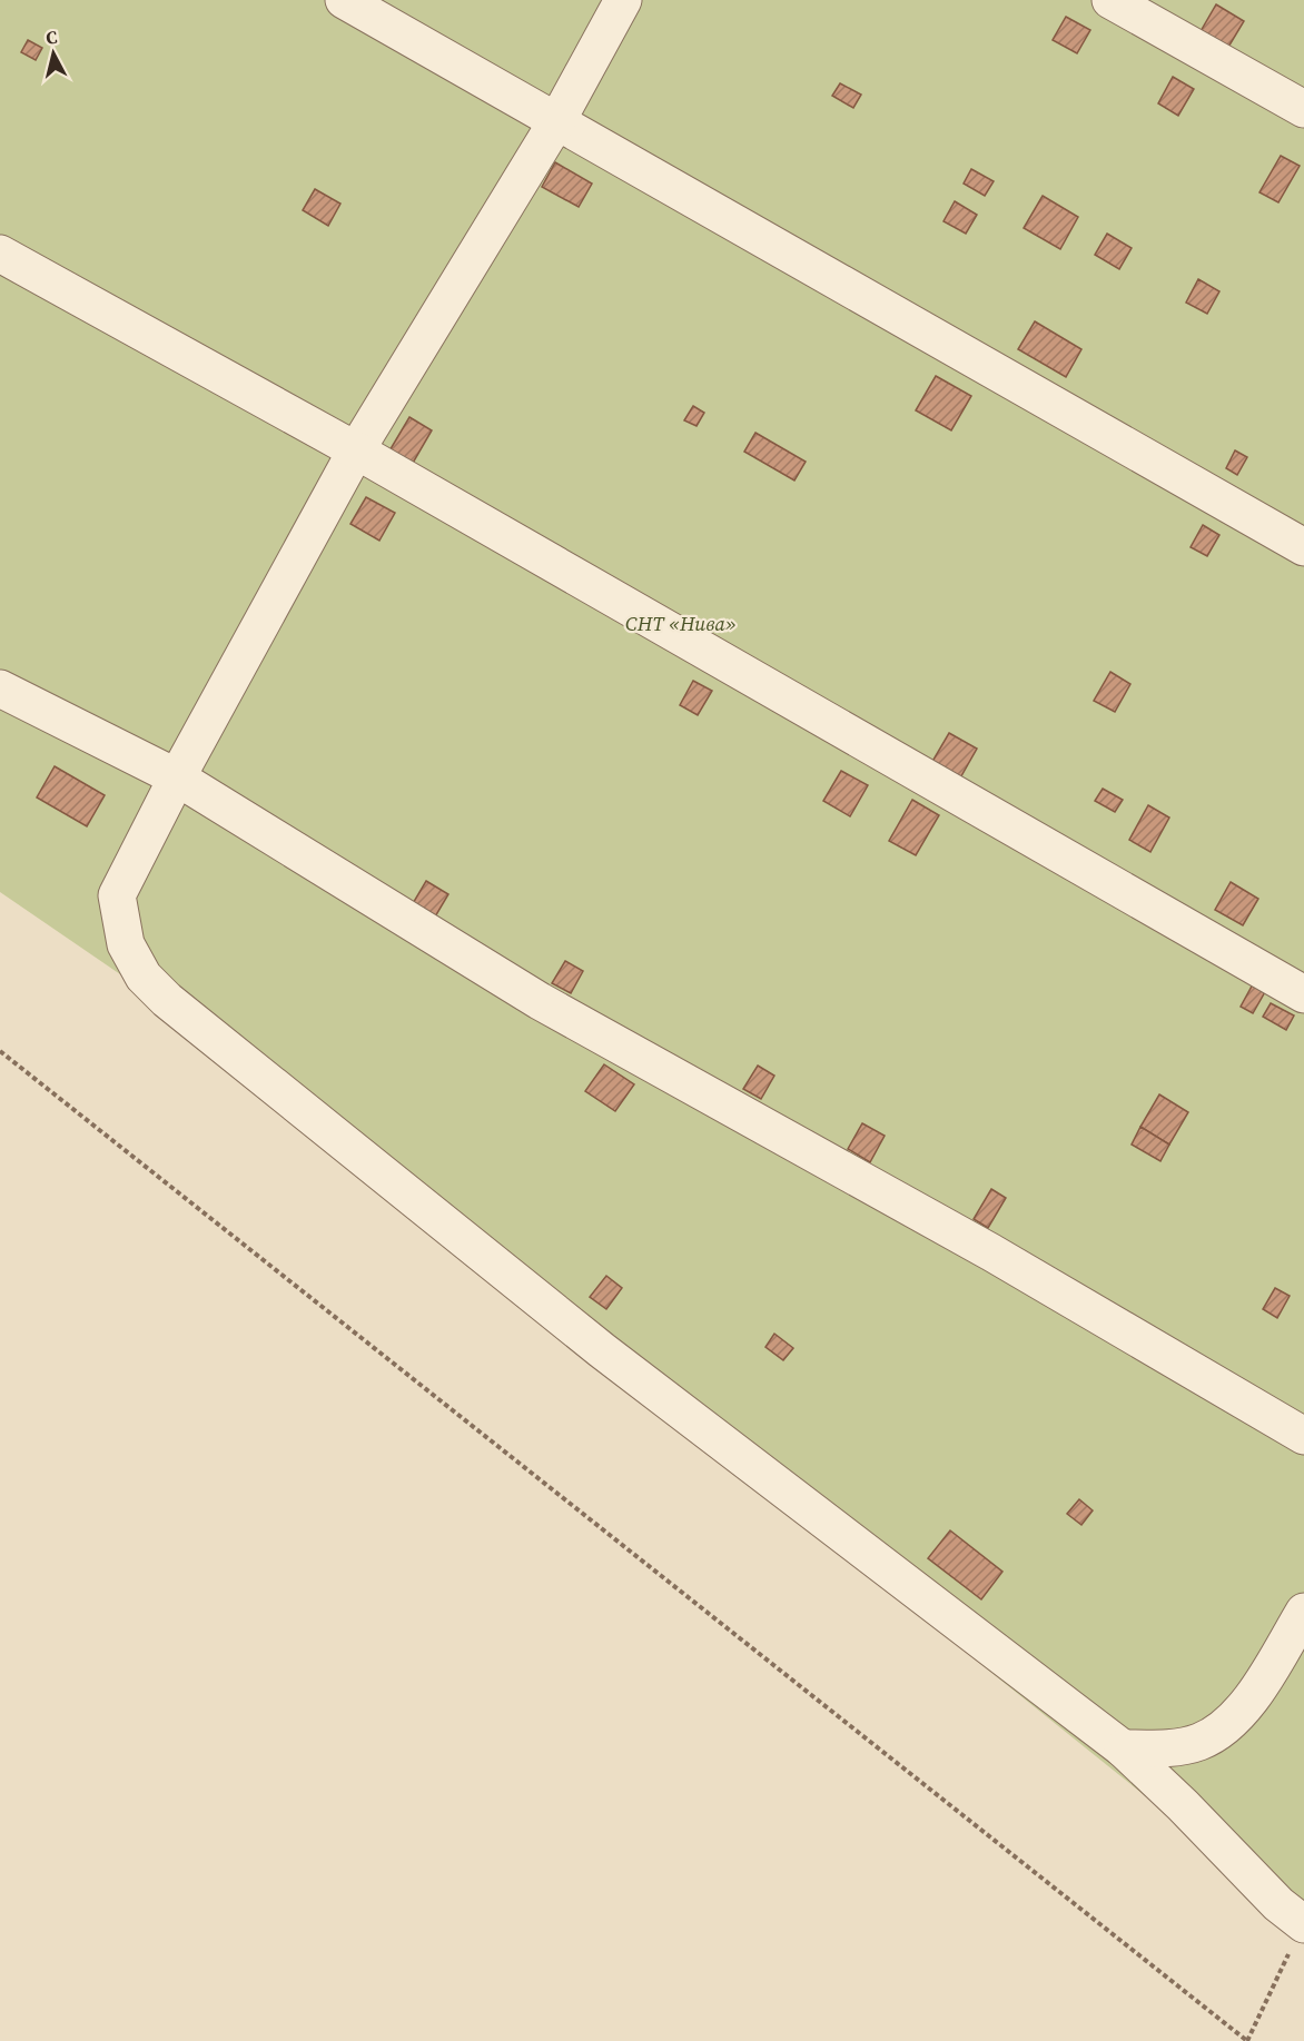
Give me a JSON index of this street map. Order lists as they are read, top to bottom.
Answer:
{
  "parks": ["СНТ «Нива»"],
  "north": "top"
}
